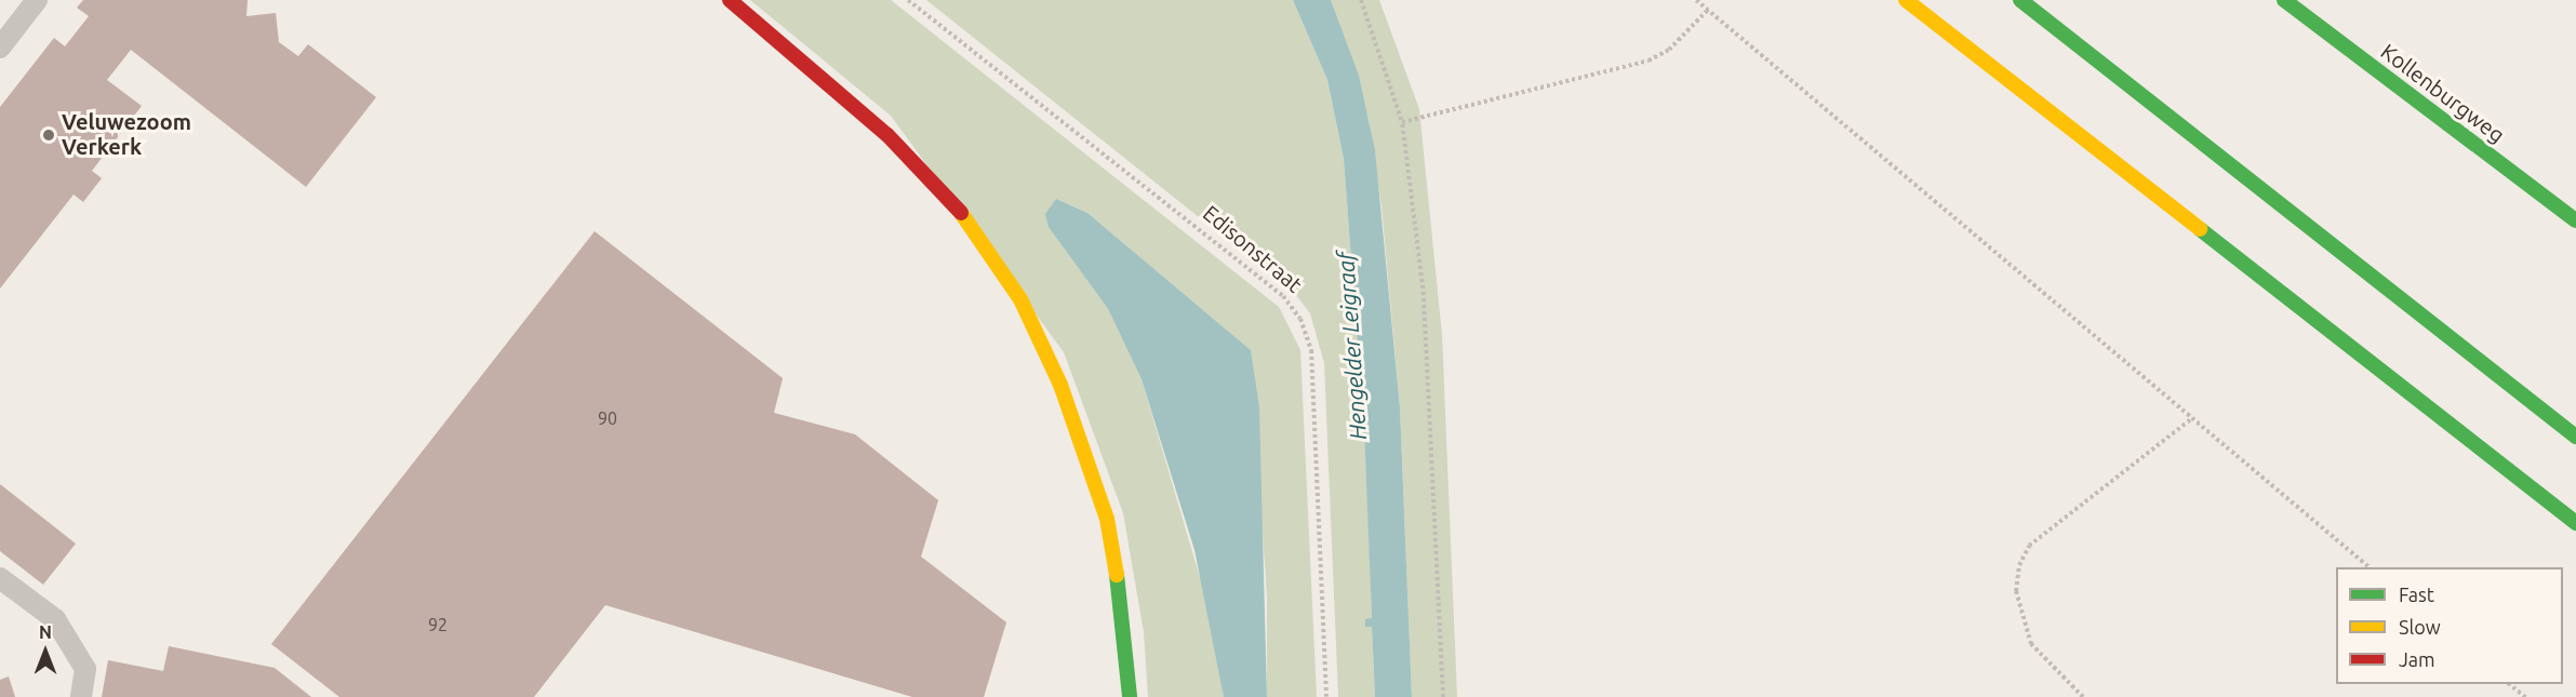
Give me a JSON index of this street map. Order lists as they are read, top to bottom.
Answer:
{
  "streets": {
    "main road": ["Kollenburgweg"],
    "path": ["Edisonstraat"]
  },
  "water": ["Hengelder Leigraaf"],
  "places": ["Veluwezoom Verkerk"],
  "house_numbers": ["90", "92"],
  "legend": ["Fast", "Slow", "Jam"],
  "north": "top"
}
